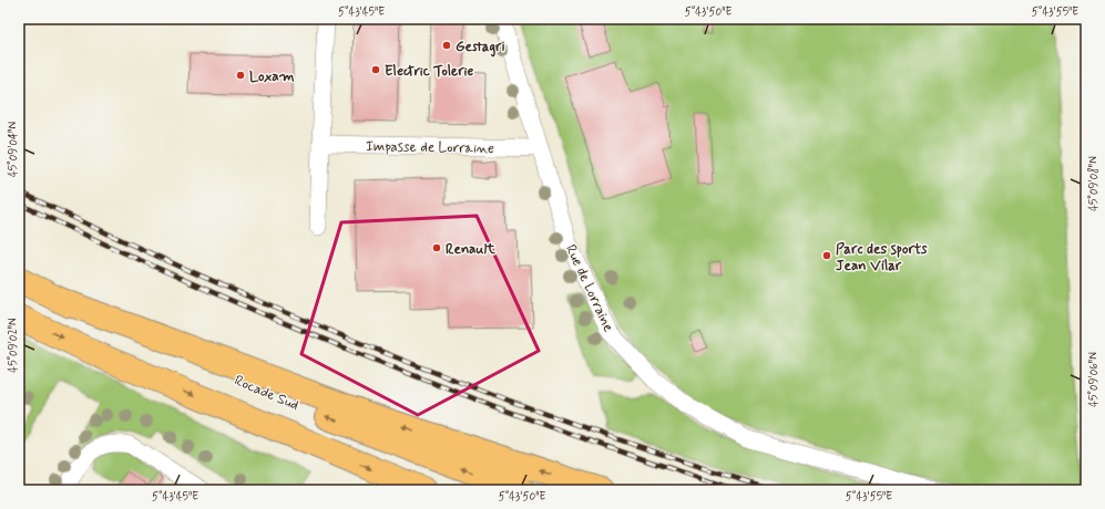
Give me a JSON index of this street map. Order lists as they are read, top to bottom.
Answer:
{
  "streets": {
    "highway": ["Rocade Sud"],
    "street": ["Impasse de Lorraine", "Rue de Lorraine"]
  },
  "crossings": [
    ["Impasse de Lorraine", "Rue de Lorraine"]
  ],
  "places": [
    "Gestagri",
    "Electric Tolerie",
    "Loxam",
    "Renault",
    "Parc des sports Jean Vilar"
  ],
  "coordinates": [
    "5°43'45\"E",
    "5°43'50\"E",
    "5°43'55\"E",
    "45°09'04\"N",
    "45°09'08\"N",
    "45°09'02\"N",
    "45°09'06\"N"
  ]
}
